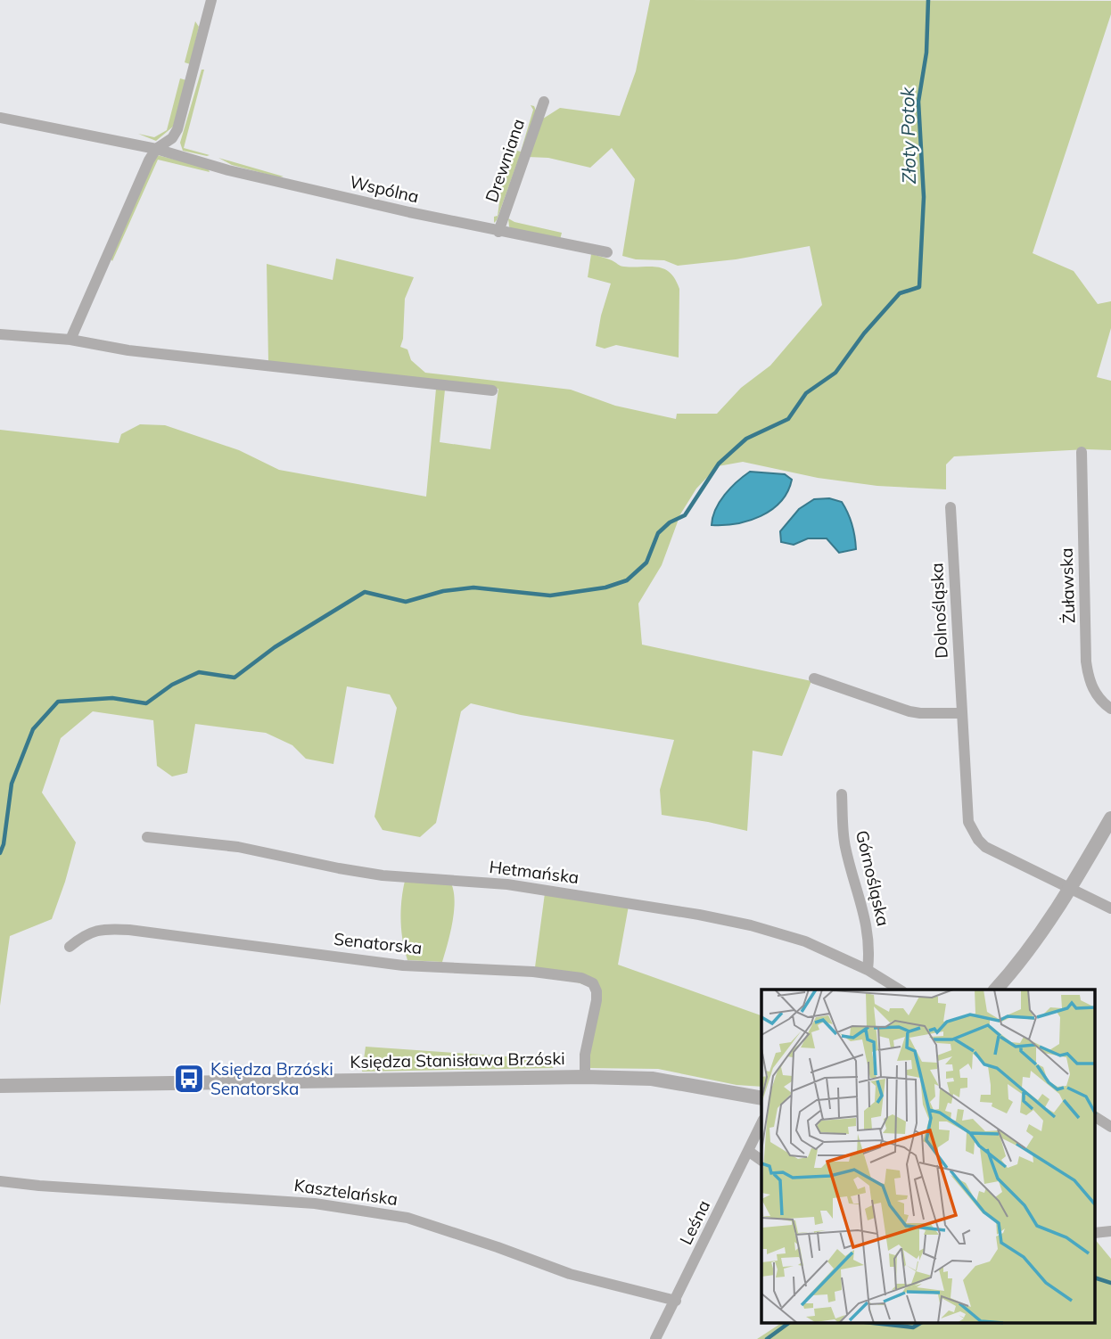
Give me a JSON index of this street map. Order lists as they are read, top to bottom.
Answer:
{
  "streets": {
    "street": [
      "Drewniana",
      "Wspólna",
      "Żuławska",
      "Dolnośląska",
      "Hetmańska",
      "Górnośląska",
      "Senatorska",
      "Księdza Stanisława Brzóski",
      "Kasztelańska",
      "Leśna"
    ]
  },
  "crossings": [
    ["Drewniana", "Wspólna"],
    ["Hetmańska", "Górnośląska"],
    ["Senatorska", "Księdza Stanisława Brzóski"],
    ["Kasztelańska", "Leśna"]
  ],
  "water": ["Złoty Potok"],
  "places": {
    "bus stop": ["Księdza Brzóski Senatorska"]
  }
}
